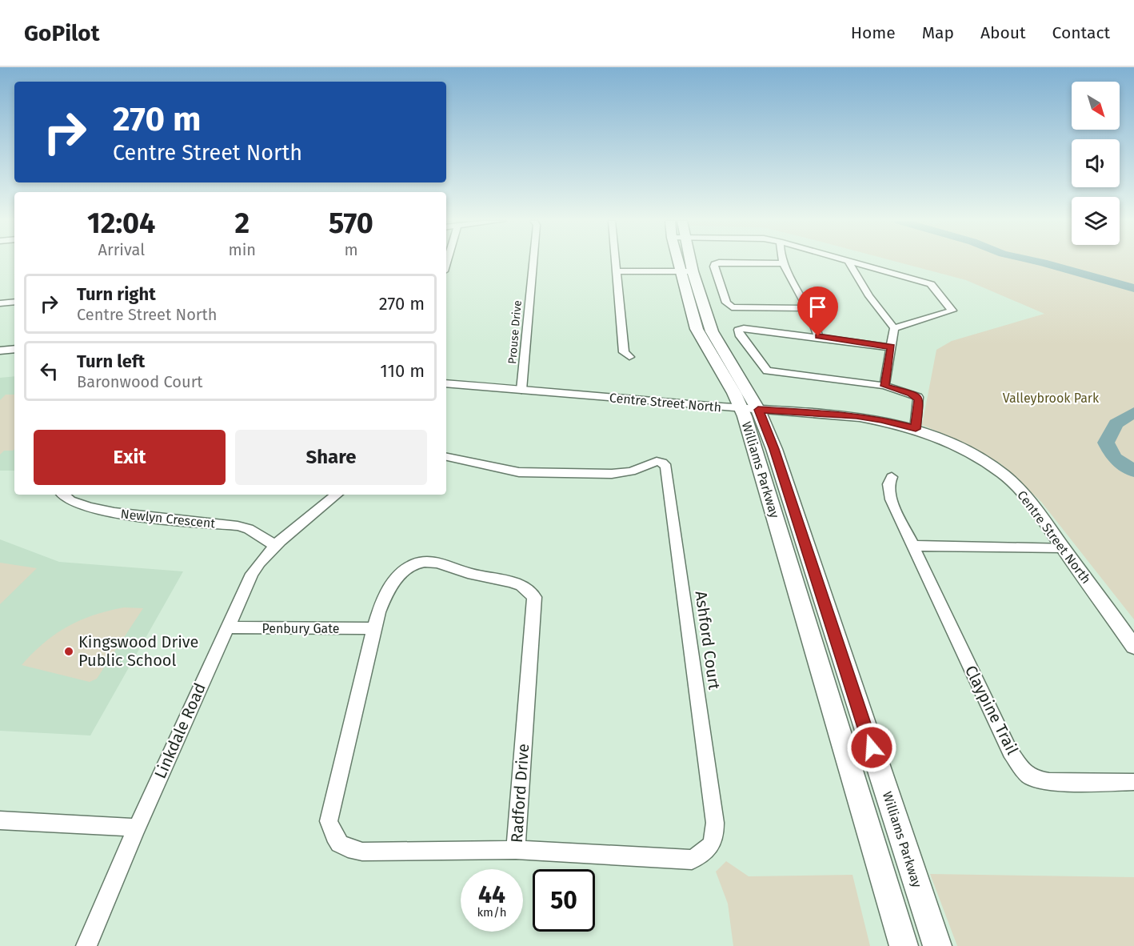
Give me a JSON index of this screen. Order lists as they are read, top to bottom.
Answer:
{
  "streets": {
    "main road": ["Williams Parkway"],
    "street": [
      "Prouse Drive",
      "Centre Street North",
      "Newlyn Crescent",
      "Penbury Gate",
      "Ashford Court",
      "Claypine Trail",
      "Linkdale Road",
      "Radford Drive"
    ]
  },
  "crossings": [
    ["Prouse Drive", "Centre Street North"],
    ["Centre Street North", "Williams Parkway"],
    ["Newlyn Crescent", "Linkdale Road"],
    ["Penbury Gate", "Linkdale Road"],
    ["Penbury Gate", "Radford Drive"],
    ["Ashford Court", "Radford Drive"]
  ],
  "parks": ["Valleybrook Park"],
  "places": ["Kingswood Drive Public School"],
  "north": "bottom right",
  "page": {
    "header": "GoPilot",
    "nav": [
      "Home",
      "Map",
      "About",
      "Contact"
    ],
    "turn": ["270 m", "Centre Street North"],
    "eta": [
      "12:04",
      "Arrival",
      "2",
      "min",
      "570",
      "m"
    ],
    "list": [
      {
        "name": "Turn right",
        "note": "Centre Street North",
        "value": "270 m"
      },
      {
        "name": "Turn left",
        "note": "Baronwood Court",
        "value": "110 m"
      }
    ],
    "buttons": ["Exit", "Share"],
    "speed": "44 km/h",
    "limit": "50"
  }
}
